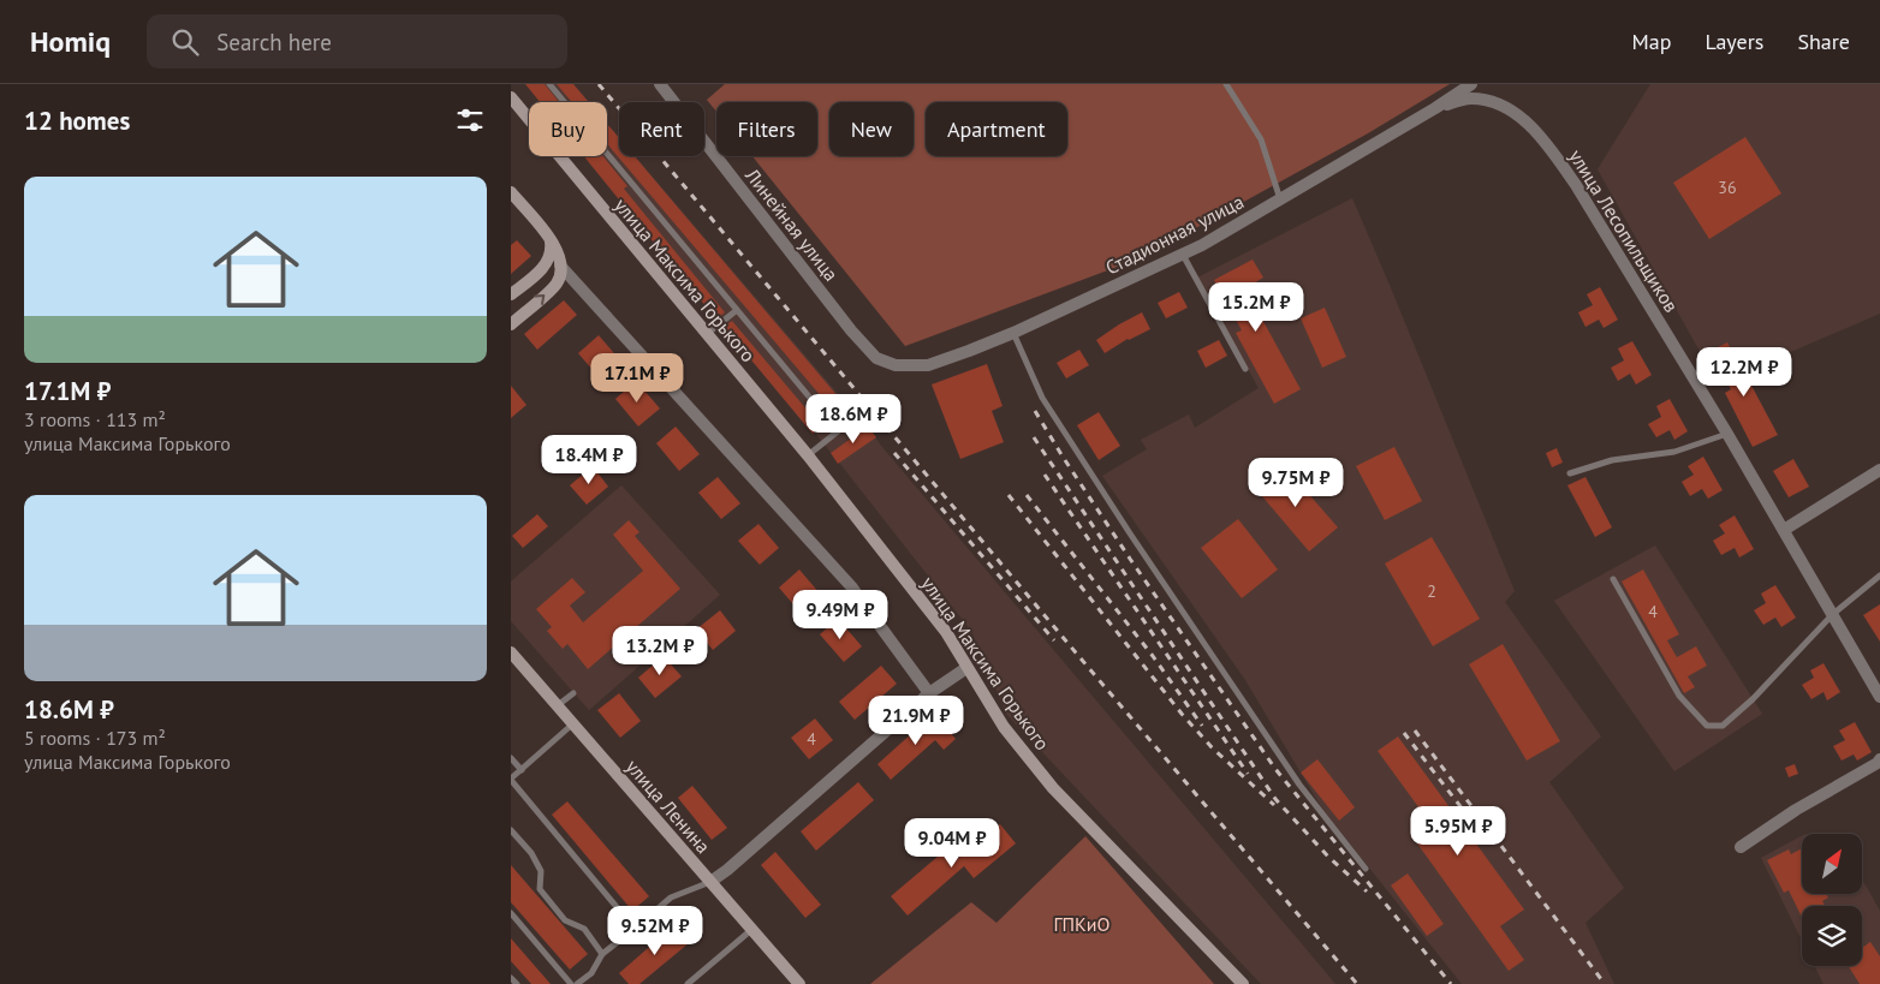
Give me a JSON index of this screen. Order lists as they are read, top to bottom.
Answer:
{
  "streets": {
    "street": [
      "Линейная улица",
      "улица Лесопильщиков",
      "Стадионная улица",
      "улица Максима Горького",
      "улица Ленина"
    ]
  },
  "crossings": [
    ["Линейная улица", "Стадионная улица"],
    ["улица Лесопильщиков", "Стадионная улица"]
  ],
  "parks": ["ГПКиО"],
  "house_numbers": [
    "36",
    "2",
    "4",
    "4"
  ],
  "north": "top right",
  "page": {
    "header": "Homiq",
    "search": "Search here",
    "nav": ["Map", "Layers", "Share"],
    "heading": "12 homes",
    "chip": [
      "Buy",
      "Rent",
      "Filters",
      "New",
      "Apartment"
    ],
    "list": [
      {
        "name": "17.1M ₽",
        "note": "3 rooms · 113 m² · улица Максима Горького"
      },
      {
        "name": "18.6M ₽",
        "note": "5 rooms · 173 m² · улица Максима Горького"
      }
    ],
    "price": [
      "15.2M ₽",
      "12.2M ₽",
      "17.1M ₽",
      "18.6M ₽",
      "18.4M ₽",
      "9.75M ₽",
      "9.49M ₽",
      "13.2M ₽",
      "21.9M ₽",
      "5.95M ₽",
      "9.04M ₽",
      "9.52M ₽"
    ]
  }
}
